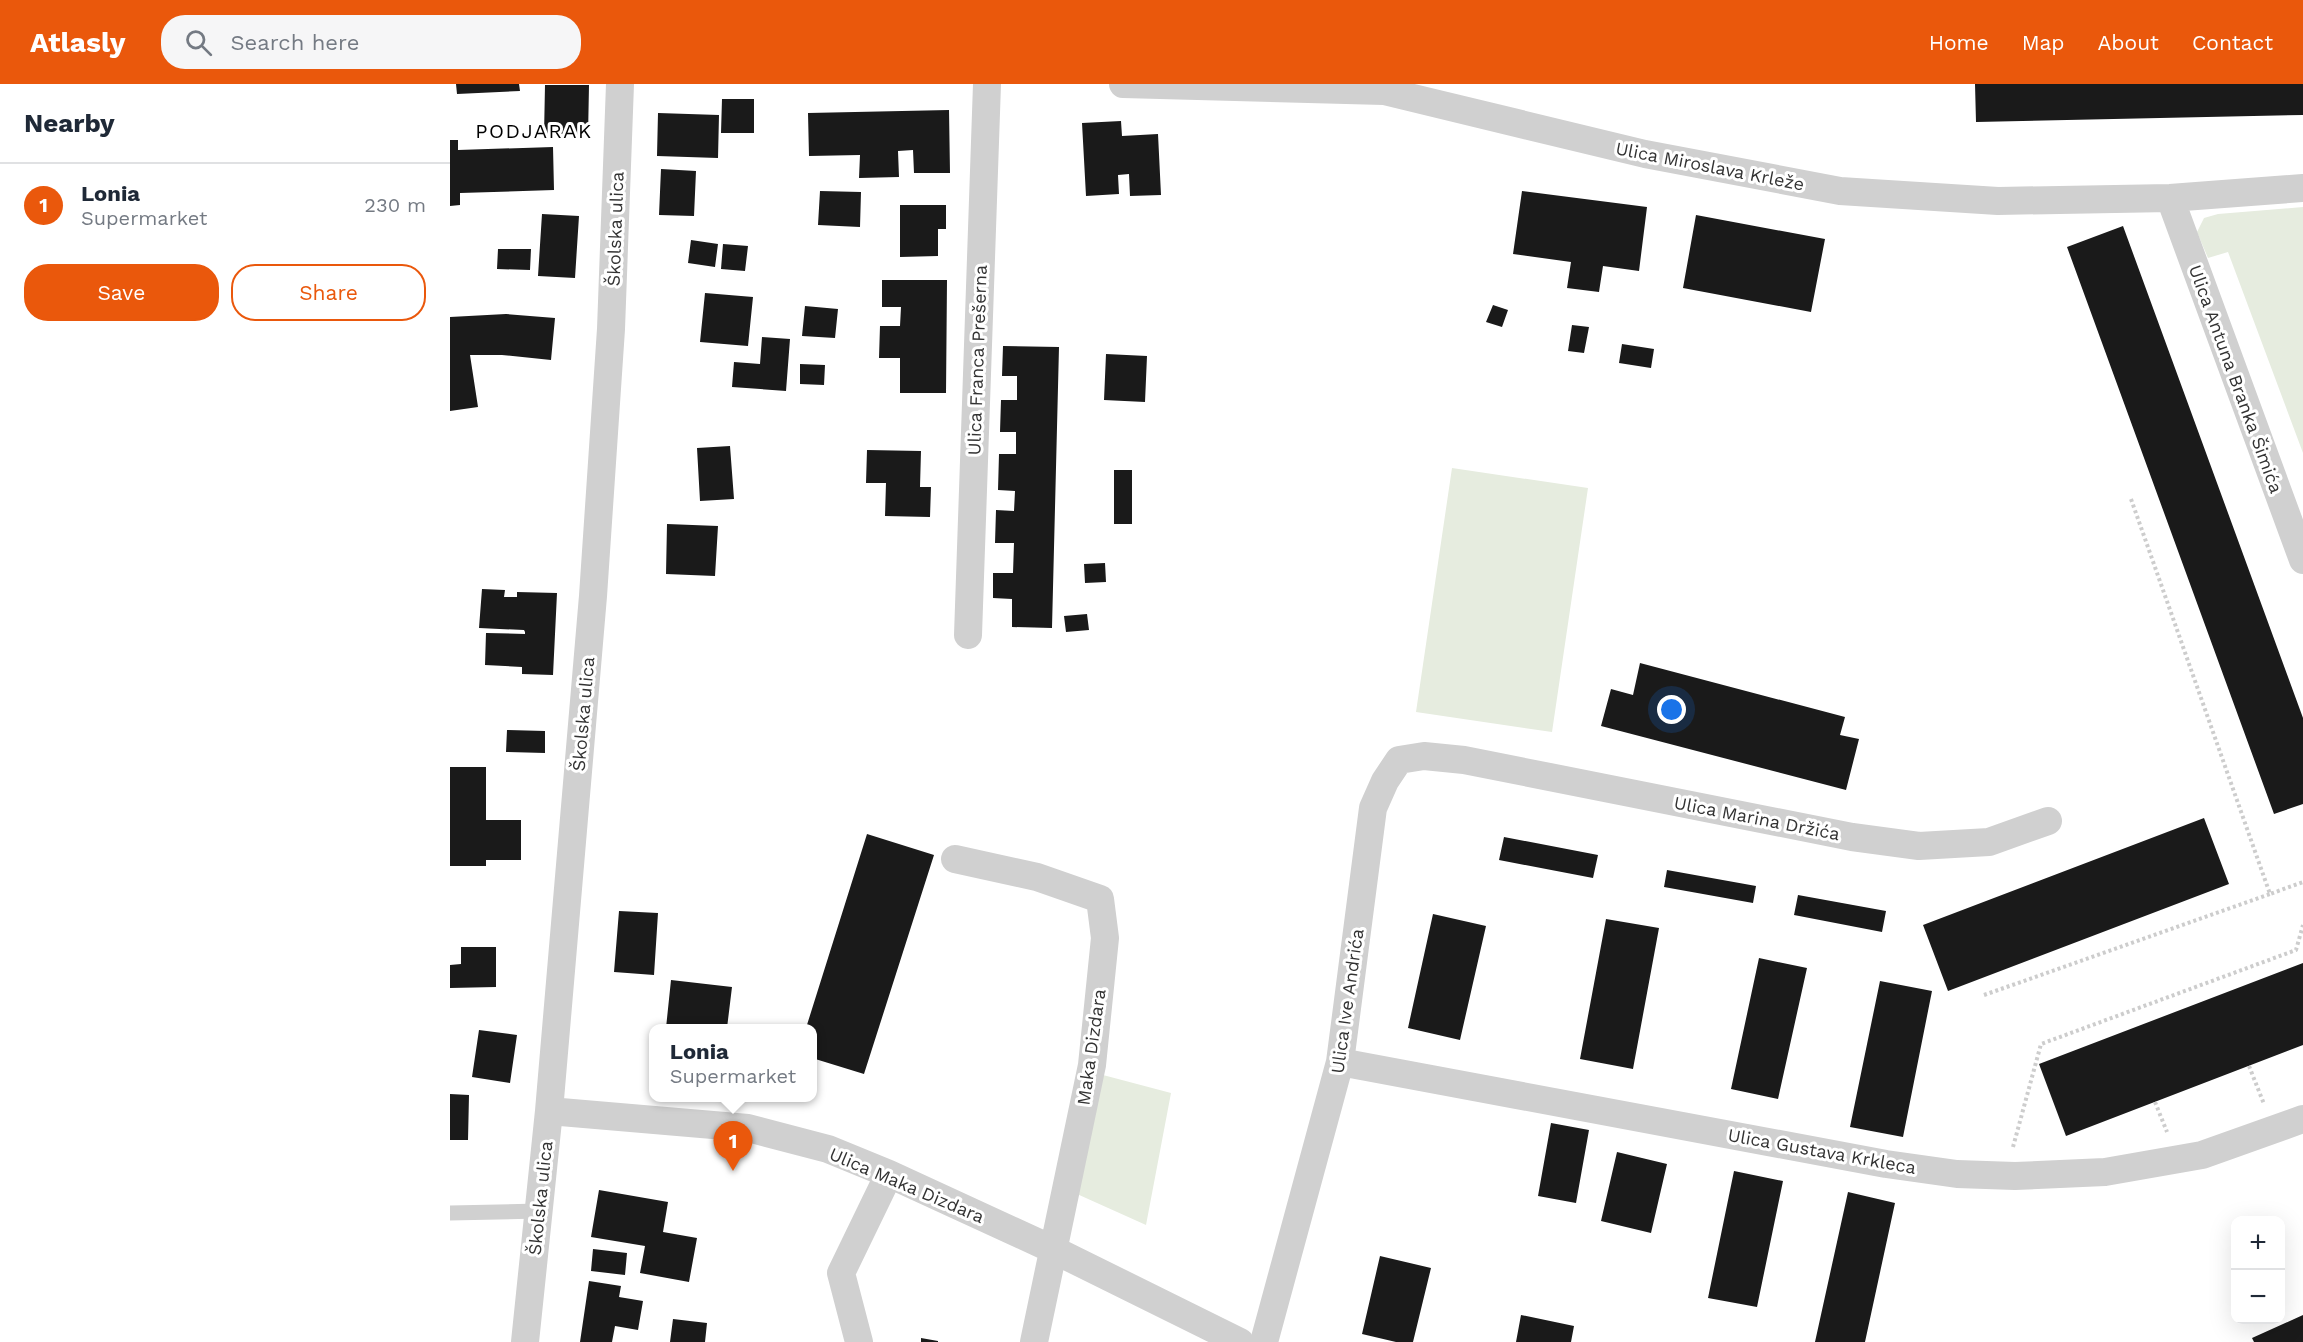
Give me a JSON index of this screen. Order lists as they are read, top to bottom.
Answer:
{
  "streets": {
    "street": [
      "Ulica Miroslava Krleže",
      "Školska ulica",
      "Ulica Franca Prešerna",
      "Ulica Antuna Branka Šimića",
      "Ulica Marina Držića",
      "Ulica Ive Andrića",
      "Maka Dizdara",
      "Ulica Gustava Krkleca",
      "Ulica Maka Dizdara"
    ]
  },
  "crossings": [
    ["Ulica Miroslava Krleže", "Ulica Antuna Branka Šimića"],
    ["Školska ulica", "Ulica Maka Dizdara"],
    ["Ulica Marina Držića", "Ulica Ive Andrića"],
    ["Ulica Ive Andrića", "Ulica Gustava Krkleca"],
    ["Maka Dizdara", "Ulica Maka Dizdara"]
  ],
  "districts": ["PODJARAK"],
  "page": {
    "header": "Atlasly",
    "search": "Search here",
    "nav": [
      "Home",
      "Map",
      "About",
      "Contact"
    ],
    "heading": "Nearby",
    "list": [
      {
        "mark": "1",
        "name": "Lonia",
        "note": "Supermarket",
        "value": "230 m"
      }
    ],
    "buttons": ["Save", "Share"],
    "popup": ["Lonia", "Supermarket"],
    "pins": "1",
    "map_buttons": ["+", "−"]
  }
}
